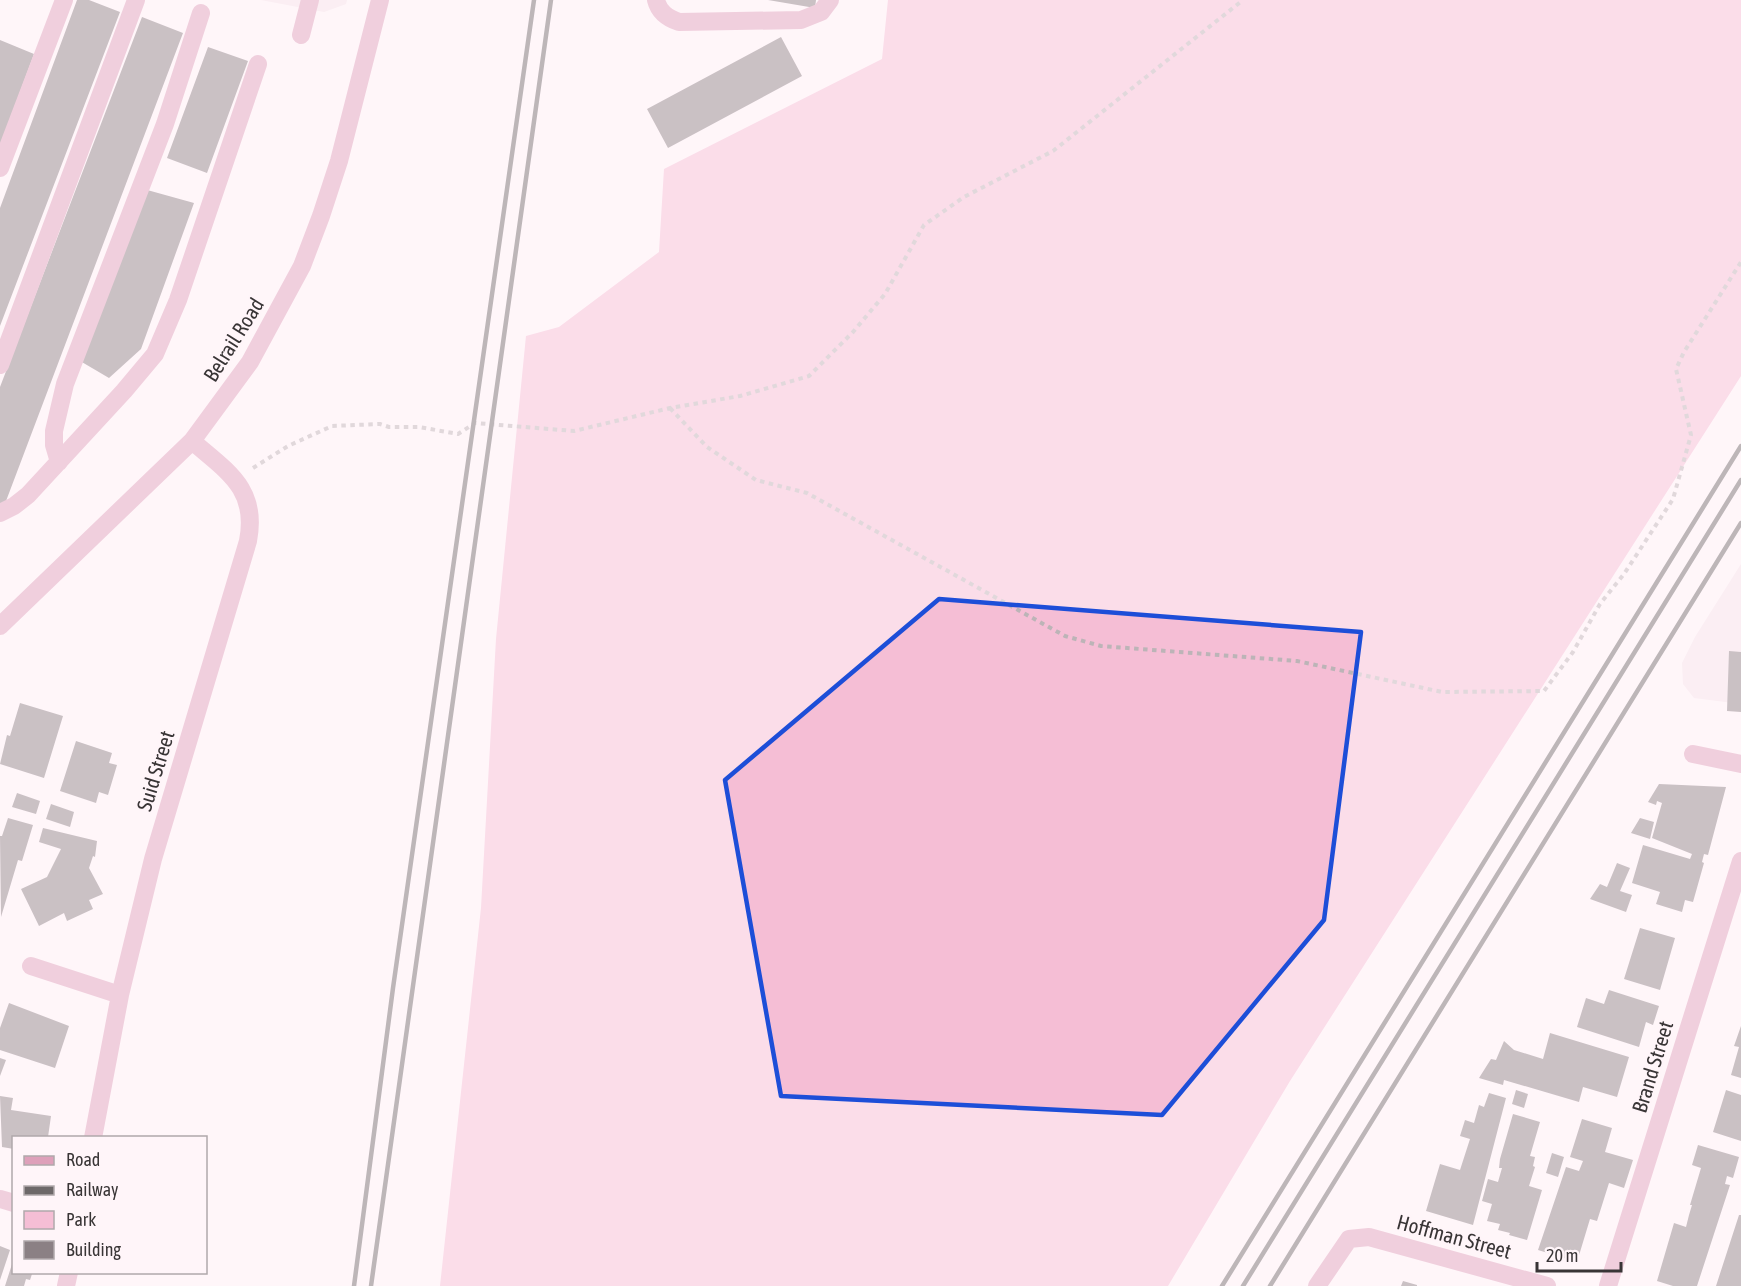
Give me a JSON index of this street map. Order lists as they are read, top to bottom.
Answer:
{
  "streets": {
    "street": [
      "Belrail Road",
      "Suid Street",
      "Brand Street",
      "Hoffman Street"
    ]
  },
  "crossings": [
    ["Belrail Road", "Suid Street"]
  ],
  "legend": [
    "Road",
    "Railway",
    "Park",
    "Building"
  ],
  "scale_bar": "20 m"
}
